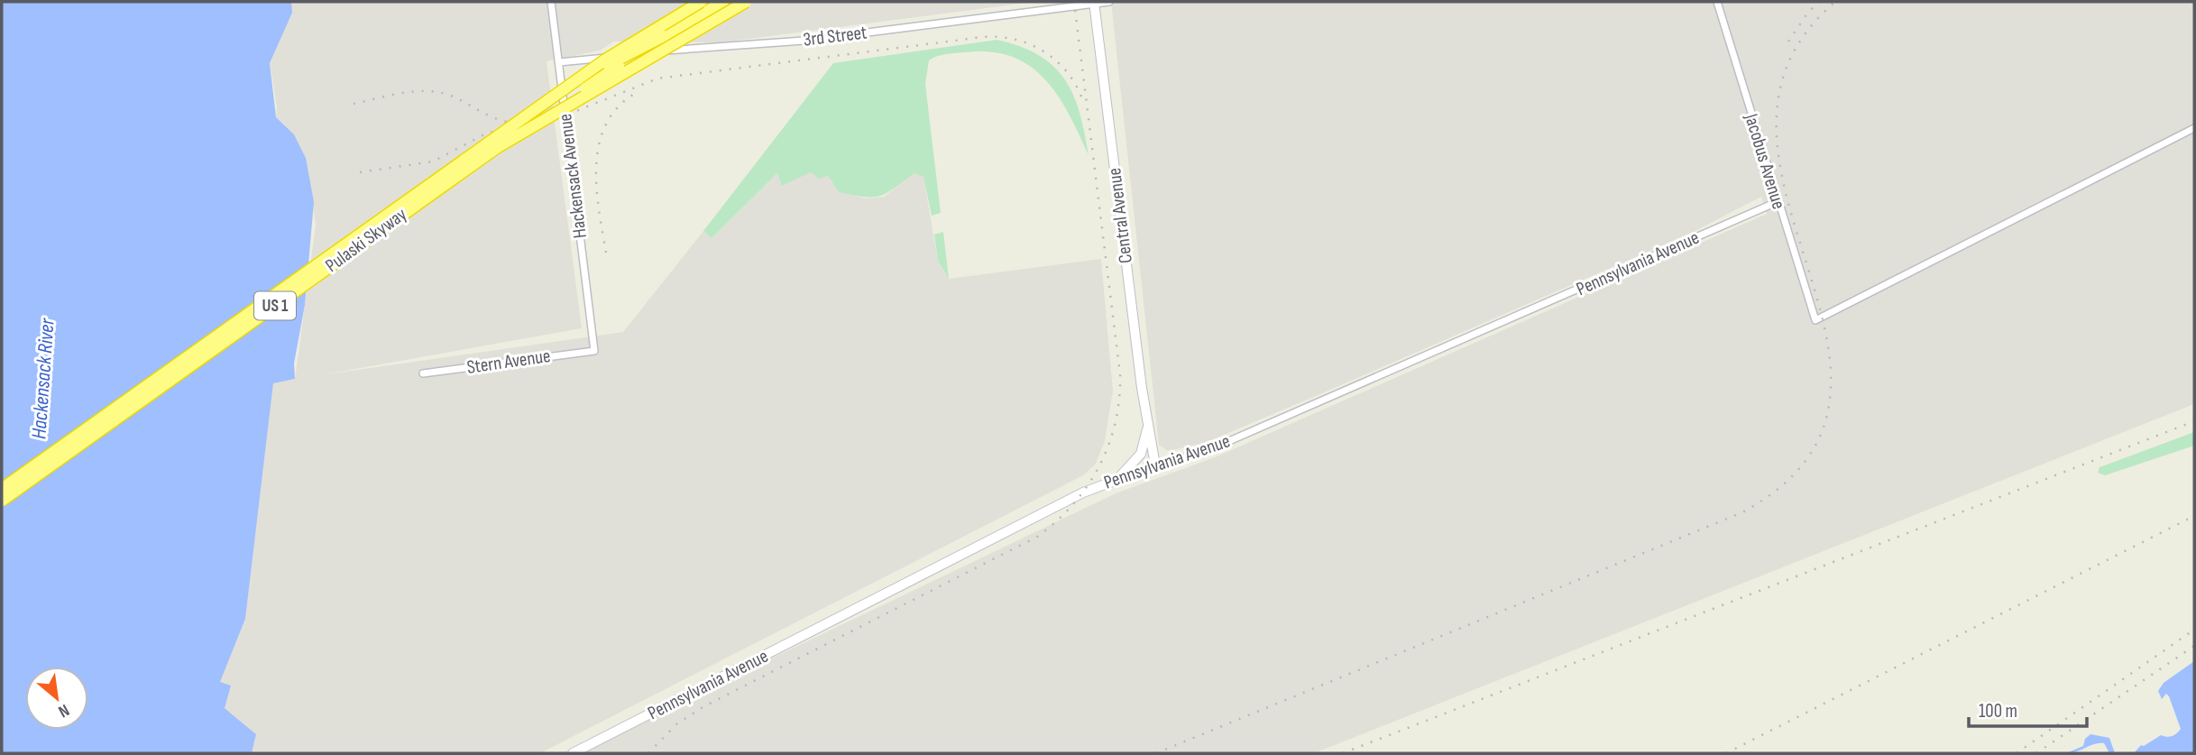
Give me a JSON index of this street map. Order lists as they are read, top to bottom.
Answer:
{
  "streets": {
    "highway": ["Pulaski Skyway", "US 1"],
    "main road": ["Central Avenue", "Pennsylvania Avenue"],
    "street": [
      "3rd Street",
      "Jacobus Avenue",
      "Hackensack Avenue",
      "Stern Avenue"
    ]
  },
  "crossings": [
    ["3rd Street", "Hackensack Avenue"],
    ["3rd Street", "Central Avenue"],
    ["Jacobus Avenue", "Pennsylvania Avenue"],
    ["Hackensack Avenue", "Stern Avenue"],
    ["Central Avenue", "Pennsylvania Avenue"]
  ],
  "water": ["Hackensack River"],
  "scale_bar": "100 m",
  "north": "bottom right"
}
